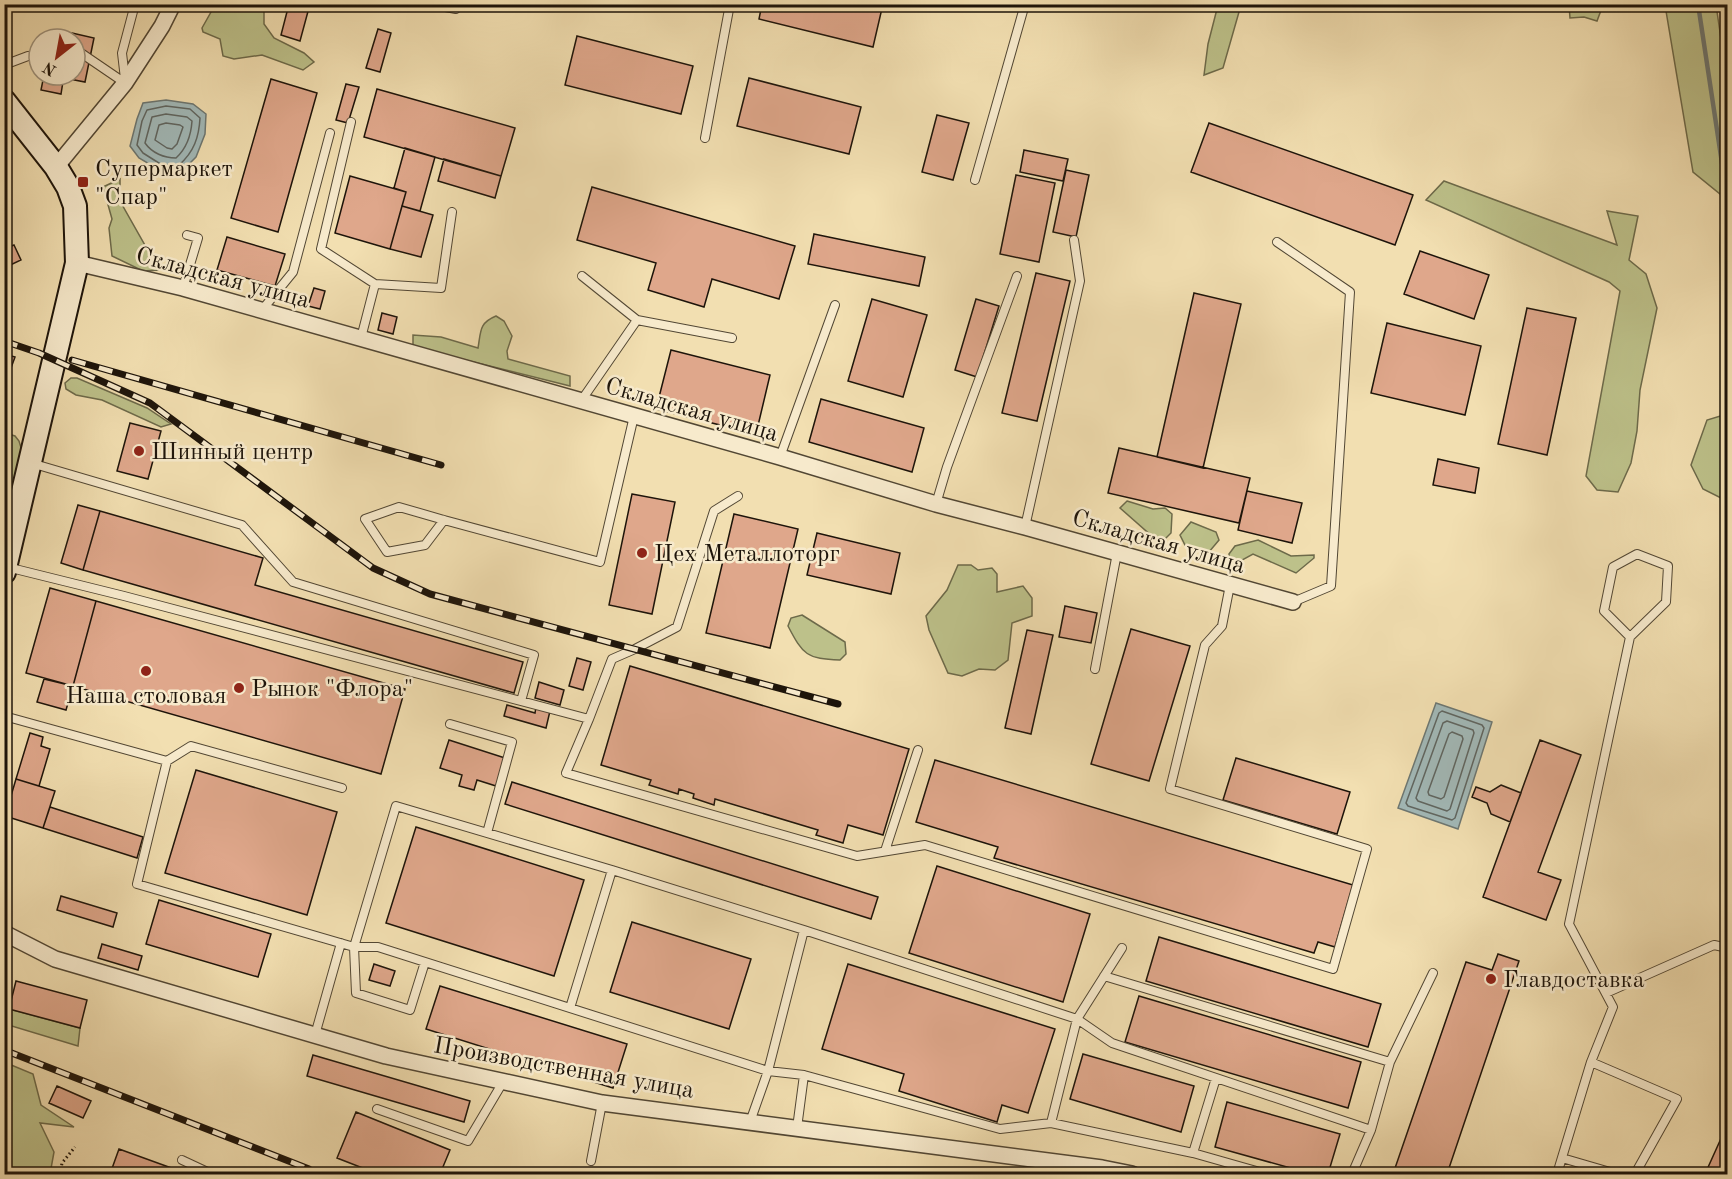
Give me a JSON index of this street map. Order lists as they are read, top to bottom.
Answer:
{
  "streets": {
    "street": ["Складская улица", "Производственная улица"]
  },
  "places": {
    "transit": ["Супермаркет \"Спар\""],
    "other": [
      "Шинный центр",
      "Цех Металлоторг",
      "Наша столовая",
      "Рынок \"Флора\"",
      "Главдоставка"
    ]
  },
  "north": "bottom left"
}
